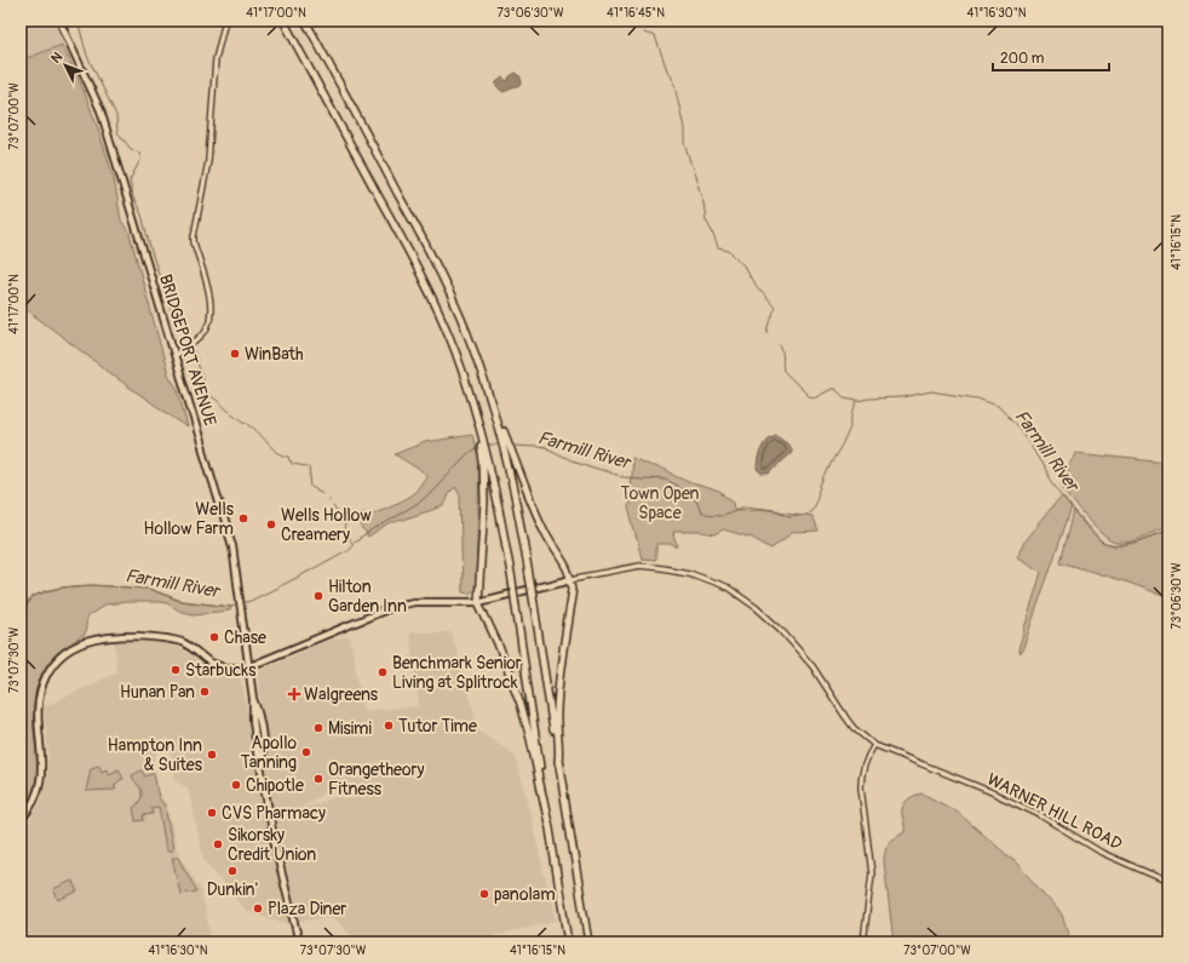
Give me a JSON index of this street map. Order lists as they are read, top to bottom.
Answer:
{
  "streets": {
    "main road": ["BRIDGEPORT AVENUE"],
    "street": ["WARNER HILL ROAD"]
  },
  "water": ["Farmill River"],
  "parks": ["Town Open Space"],
  "places": {
    "other": [
      "WinBath",
      "Wells Hollow Farm",
      "Wells Hollow Creamery",
      "Hilton Garden Inn",
      "Chase",
      "Starbucks",
      "Benchmark Senior Living at Splitrock",
      "Hunan Pan",
      "Tutor Time",
      "Misimi",
      "Apollo Tanning",
      "Hampton Inn & Suites",
      "Orangetheory Fitness",
      "Chipotle",
      "CVS Pharmacy",
      "Sikorsky Credit Union",
      "Dunkin'",
      "panolam",
      "Plaza Diner"
    ],
    "health": ["Walgreens"]
  },
  "scale_bar": "200 m",
  "north": "top left",
  "coordinates": [
    "41°17'00\"N",
    "73°06'30\"W",
    "41°16'45\"N",
    "41°16'30\"N",
    "73°07'00\"W",
    "41°16'15\"N",
    "73°07'30\"W"
  ]
}
